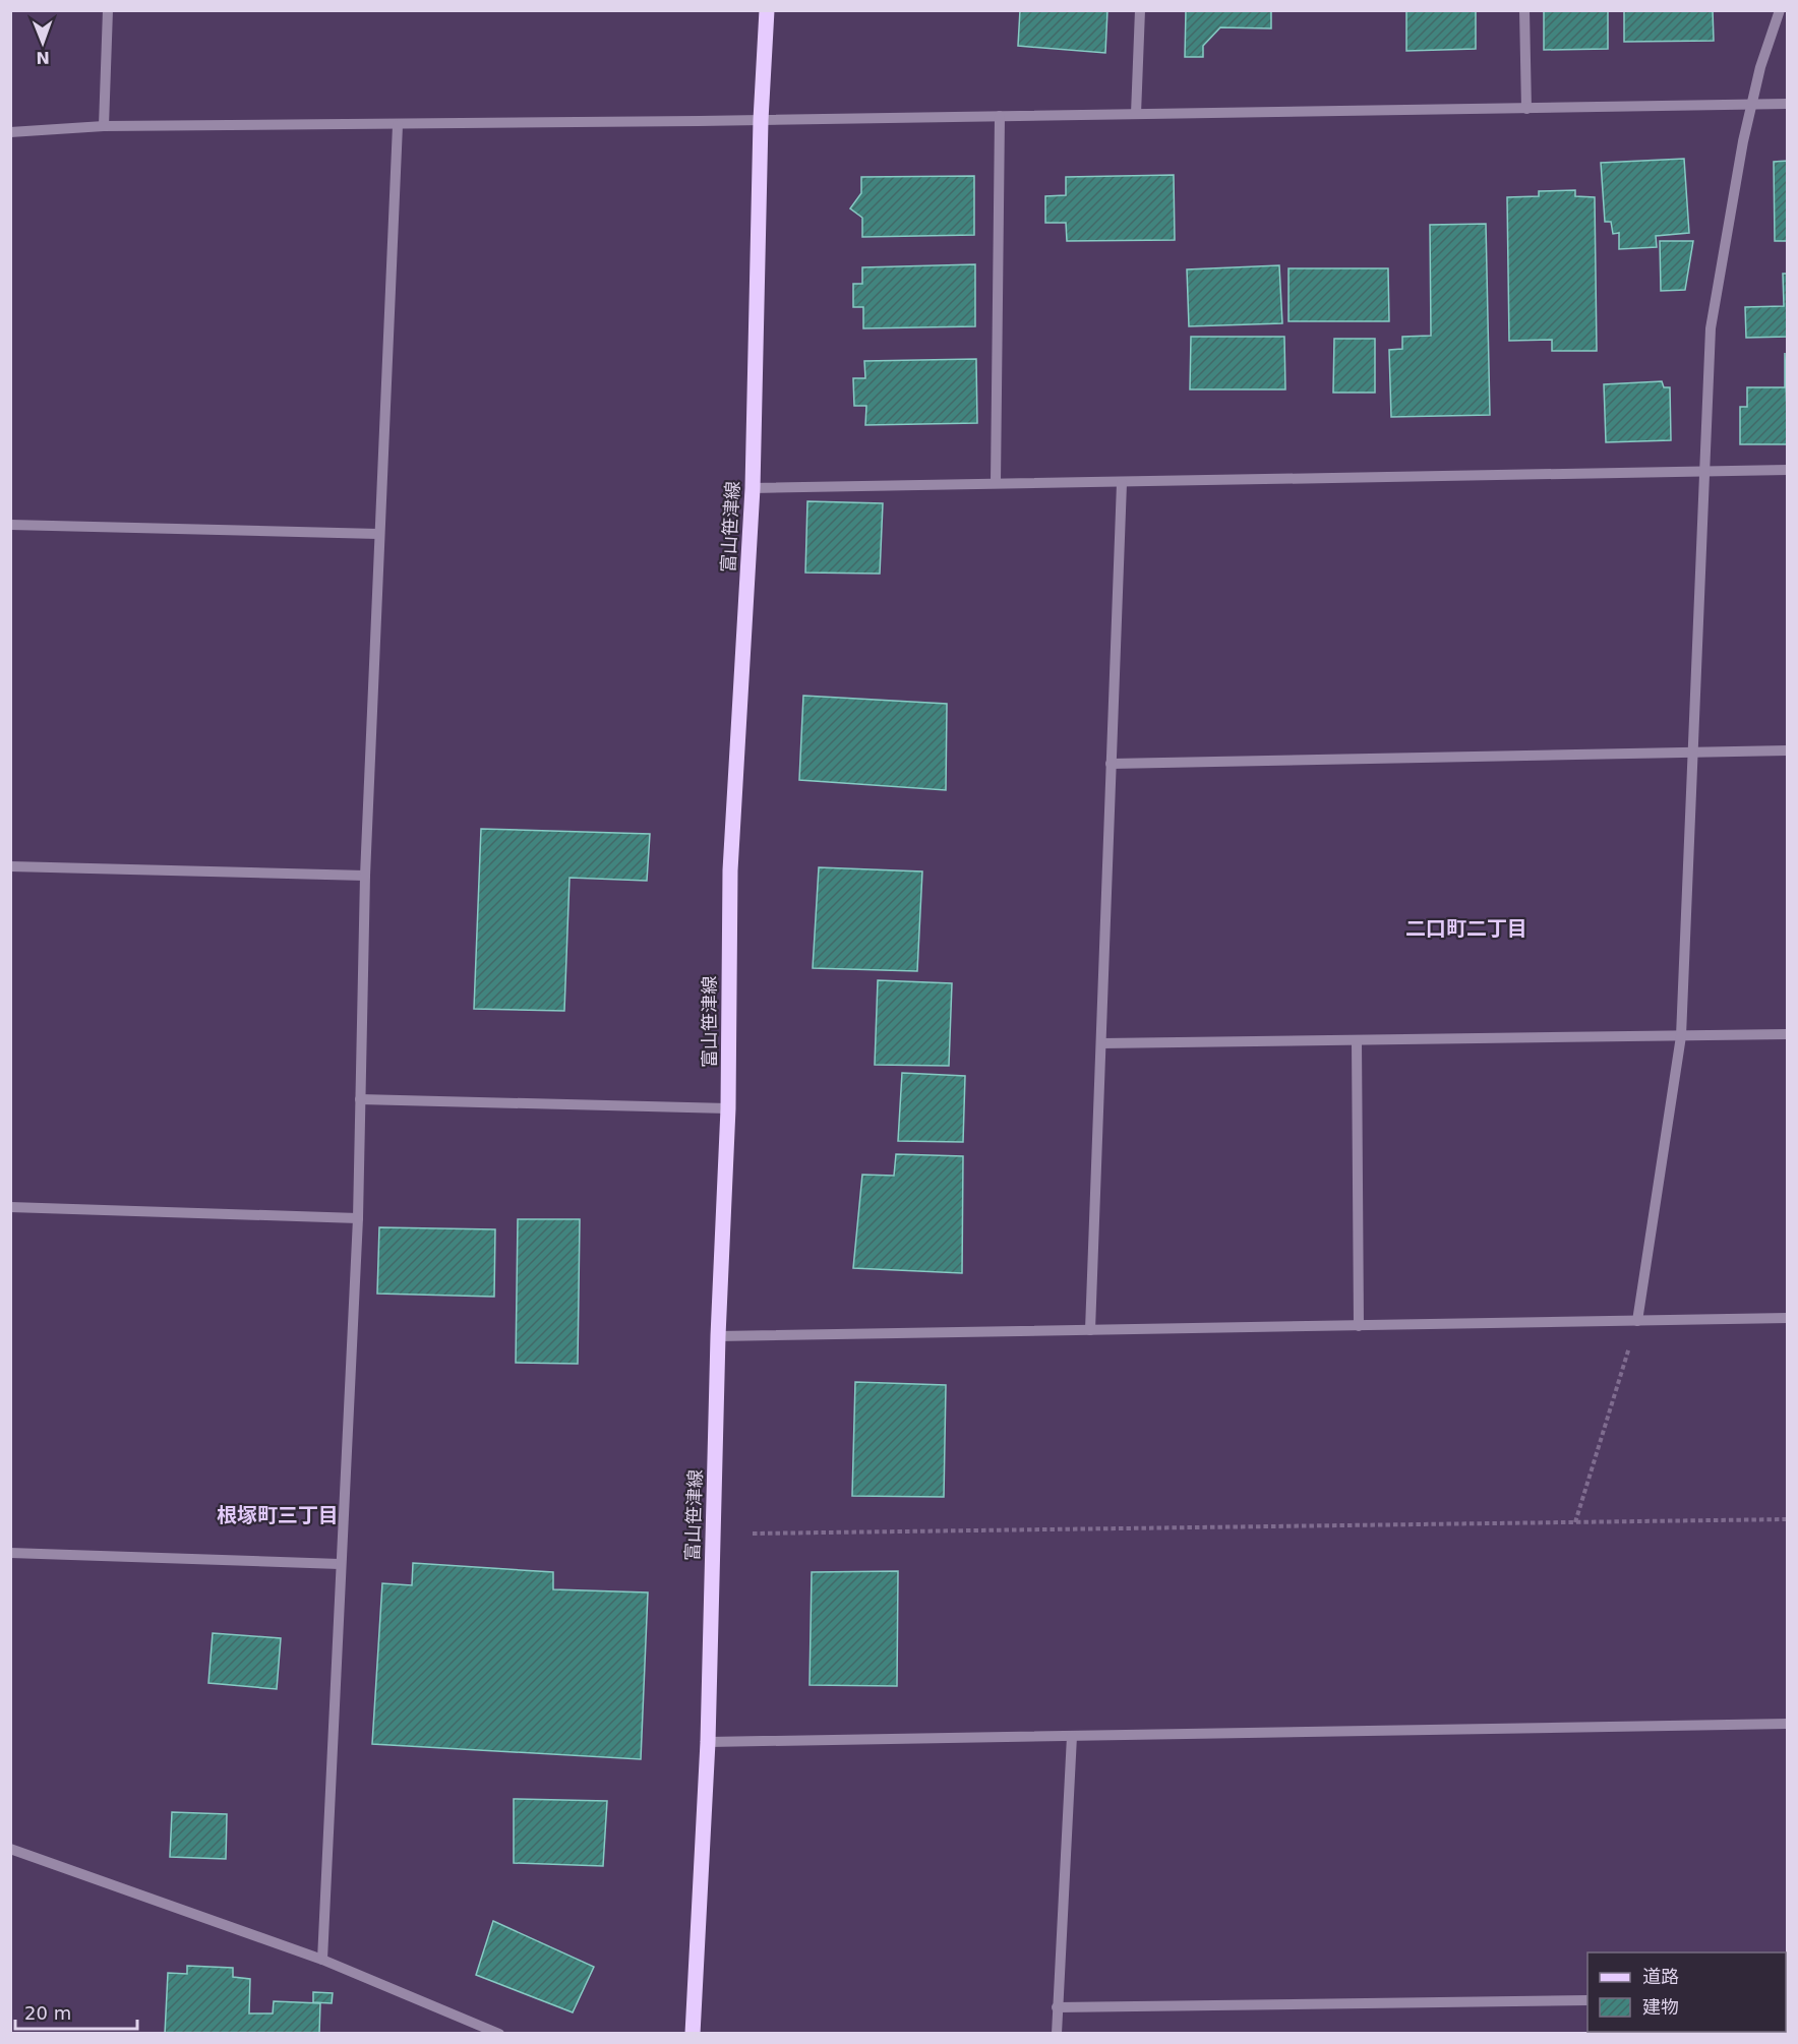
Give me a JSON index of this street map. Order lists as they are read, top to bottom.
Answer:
{
  "streets": {
    "main road": ["富山笹津線"]
  },
  "districts": ["二口町二丁目", "根塚町三丁目"],
  "legend": ["道路", "建物"],
  "scale_bar": "20 m",
  "north": "bottom"
}
